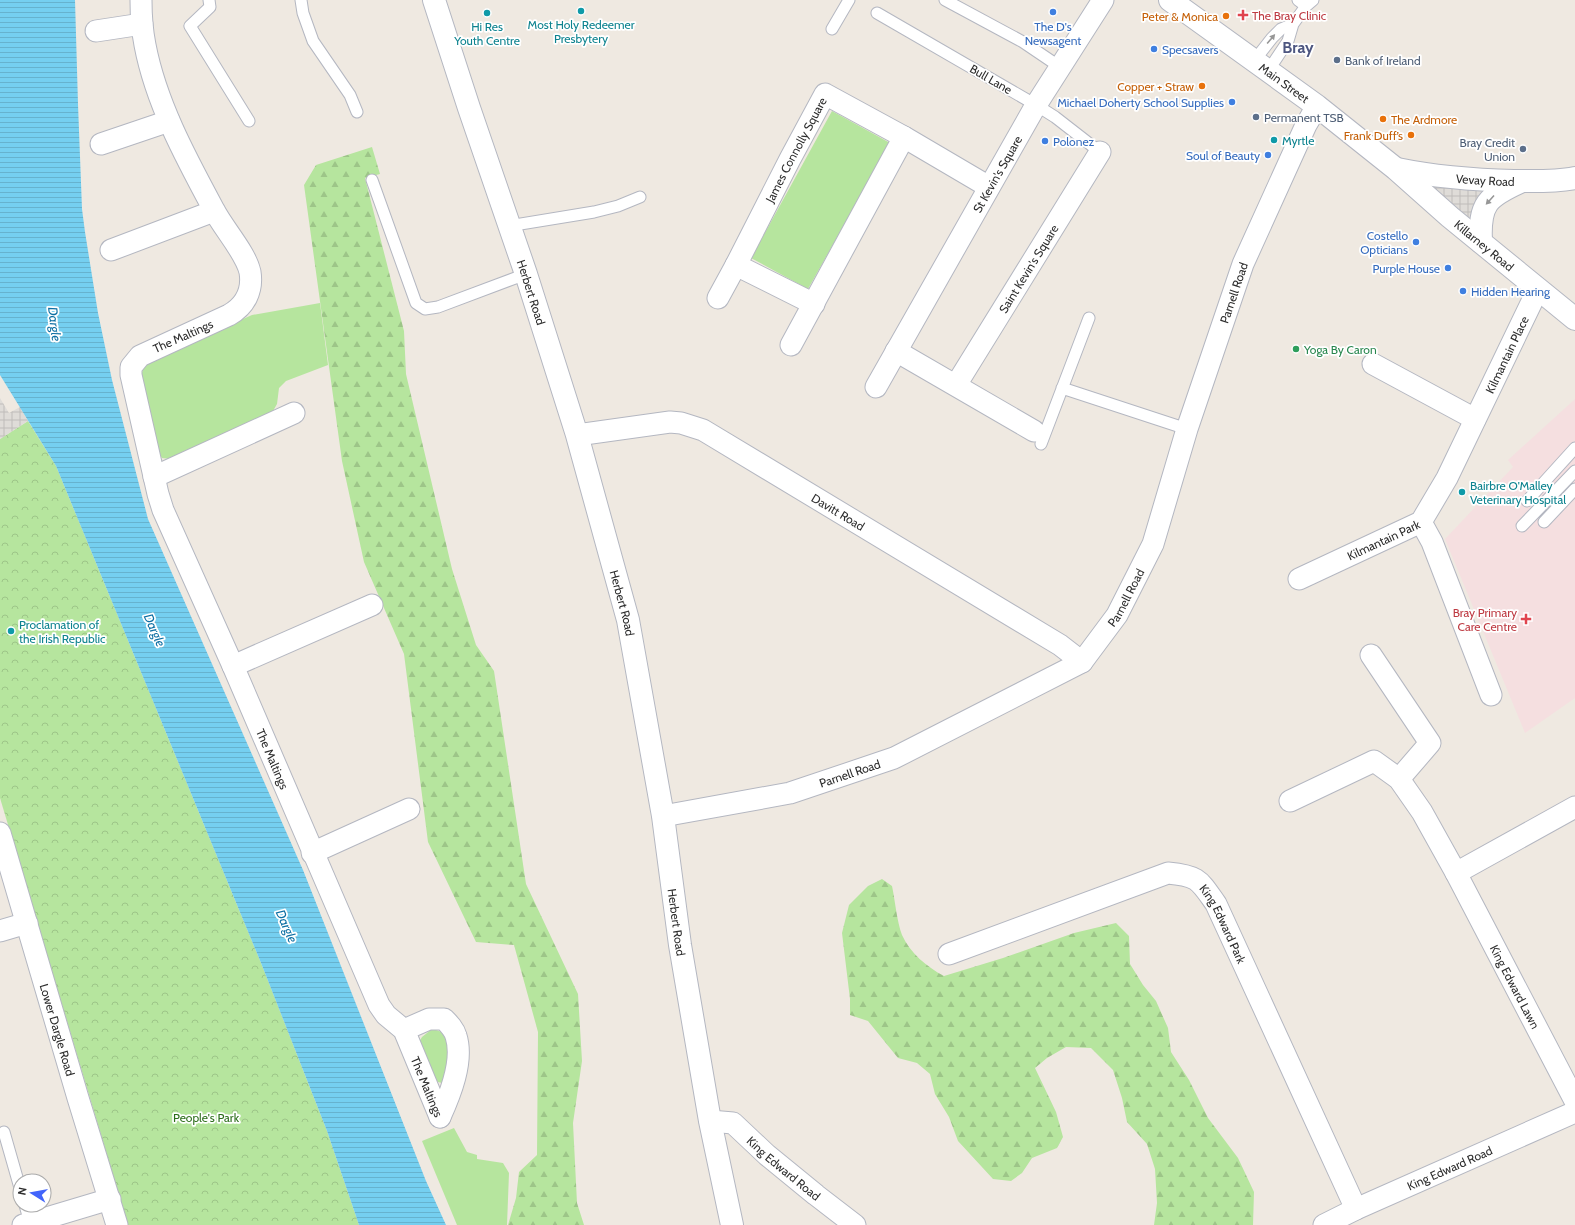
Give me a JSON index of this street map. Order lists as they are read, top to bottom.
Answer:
{
  "streets": {
    "street": [
      "Main Street",
      "James Connolly Square",
      "St Kevin's Square",
      "Vevay Road",
      "Killarney Road",
      "Saint Kevin's Square",
      "Herbert Road",
      "Parnell Road",
      "The Maltings",
      "Kilmantain Place",
      "Davitt Road",
      "Kilmantain Park",
      "King Edward Park",
      "King Edward Lawn",
      "Lower Dargle Road",
      "King Edward Road"
    ],
    "lane": ["Bull Lane"]
  },
  "crossings": [
    ["Bull Lane", "St Kevin's Square"],
    ["Bull Lane", "Saint Kevin's Square"],
    ["Main Street", "Vevay Road"],
    ["Main Street", "Killarney Road"],
    ["Main Street", "Parnell Road"],
    ["James Connolly Square", "St Kevin's Square"],
    ["Vevay Road", "Killarney Road"],
    ["Killarney Road", "Kilmantain Place"],
    ["Herbert Road", "Parnell Road"],
    ["Herbert Road", "Davitt Road"],
    ["Herbert Road", "King Edward Road"],
    ["Parnell Road", "Davitt Road"],
    ["Kilmantain Place", "Kilmantain Park"],
    ["King Edward Park", "King Edward Road"]
  ],
  "districts": ["Bray"],
  "water": ["Dargle"],
  "parks": ["People's Park"],
  "places": {
    "other": [
      "Most Holy Redeemer Presbytery",
      "The D's Newsagent",
      "Hi Res Youth Centre",
      "Peter & Monica",
      "Specsavers",
      "Bank of Ireland",
      "Copper + Straw",
      "Michael Doherty School Supplies",
      "Permanent TSB",
      "The Ardmore",
      "Frank Duff’s",
      "Myrtle",
      "Polonez",
      "Bray Credit Union",
      "Soul of Beauty",
      "Costello Opticians",
      "Purple House",
      "Hidden Hearing",
      "Yoga By Caron",
      "Bairbre O'Malley Veterinary Hospital",
      "Proclamation of the Irish Republic"
    ],
    "health": ["The Bray Clinic", "Bray Primary Care Centre"]
  },
  "north": "left"
}
